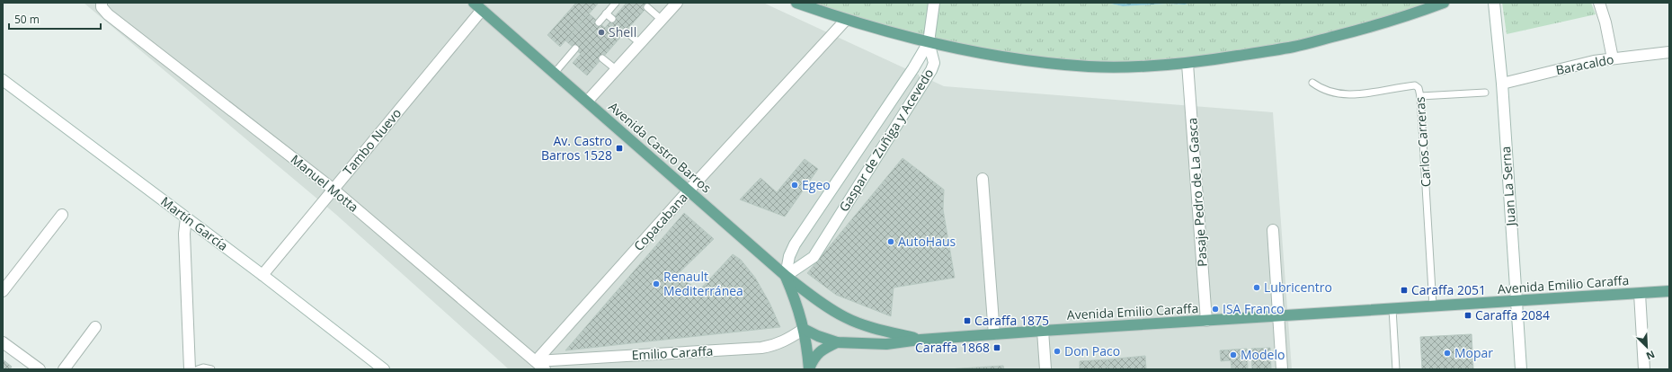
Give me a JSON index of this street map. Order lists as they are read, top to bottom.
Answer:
{
  "streets": {
    "main road": ["Avenida Castro Barros", "Avenida Emilio Caraffa"],
    "street": [
      "Baracaldo",
      "Gaspar de Zuñiga y Acevedo",
      "Tambo Nuevo",
      "Manuel Motta",
      "Juan La Serna",
      "Pasaje Pedro de La Gasca",
      "Copacabana",
      "Martín García",
      "Emilio Caraffa"
    ],
    "lane": ["Carlos Carreras"]
  },
  "crossings": [
    ["Baracaldo", "Juan La Serna"],
    ["Gaspar de Zuñiga y Acevedo", "Avenida Castro Barros"],
    ["Gaspar de Zuñiga y Acevedo", "Avenida Emilio Caraffa"],
    ["Tambo Nuevo", "Avenida Castro Barros"],
    ["Tambo Nuevo", "Manuel Motta"],
    ["Tambo Nuevo", "Martín García"],
    ["Carlos Carreras", "Avenida Emilio Caraffa"],
    ["Avenida Castro Barros", "Copacabana"],
    ["Avenida Castro Barros", "Avenida Emilio Caraffa"],
    ["Avenida Castro Barros", "Emilio Caraffa"],
    ["Manuel Motta", "Copacabana"],
    ["Manuel Motta", "Emilio Caraffa"],
    ["Juan La Serna", "Avenida Emilio Caraffa"],
    ["Pasaje Pedro de La Gasca", "Avenida Emilio Caraffa"],
    ["Copacabana", "Emilio Caraffa"],
    ["Avenida Emilio Caraffa", "Emilio Caraffa"]
  ],
  "places": {
    "other": [
      "Shell",
      "Egeo",
      "AutoHaus",
      "Renault Mediterránea",
      "Lubricentro",
      "ISA Franco",
      "Don Paco",
      "Mopar",
      "Modelo"
    ],
    "transit": [
      "Av. Castro Barros 1528",
      "Caraffa 2051",
      "Caraffa 2084",
      "Caraffa 1875",
      "Caraffa 1868"
    ]
  },
  "scale_bar": "50 m",
  "north": "bottom right"
}
